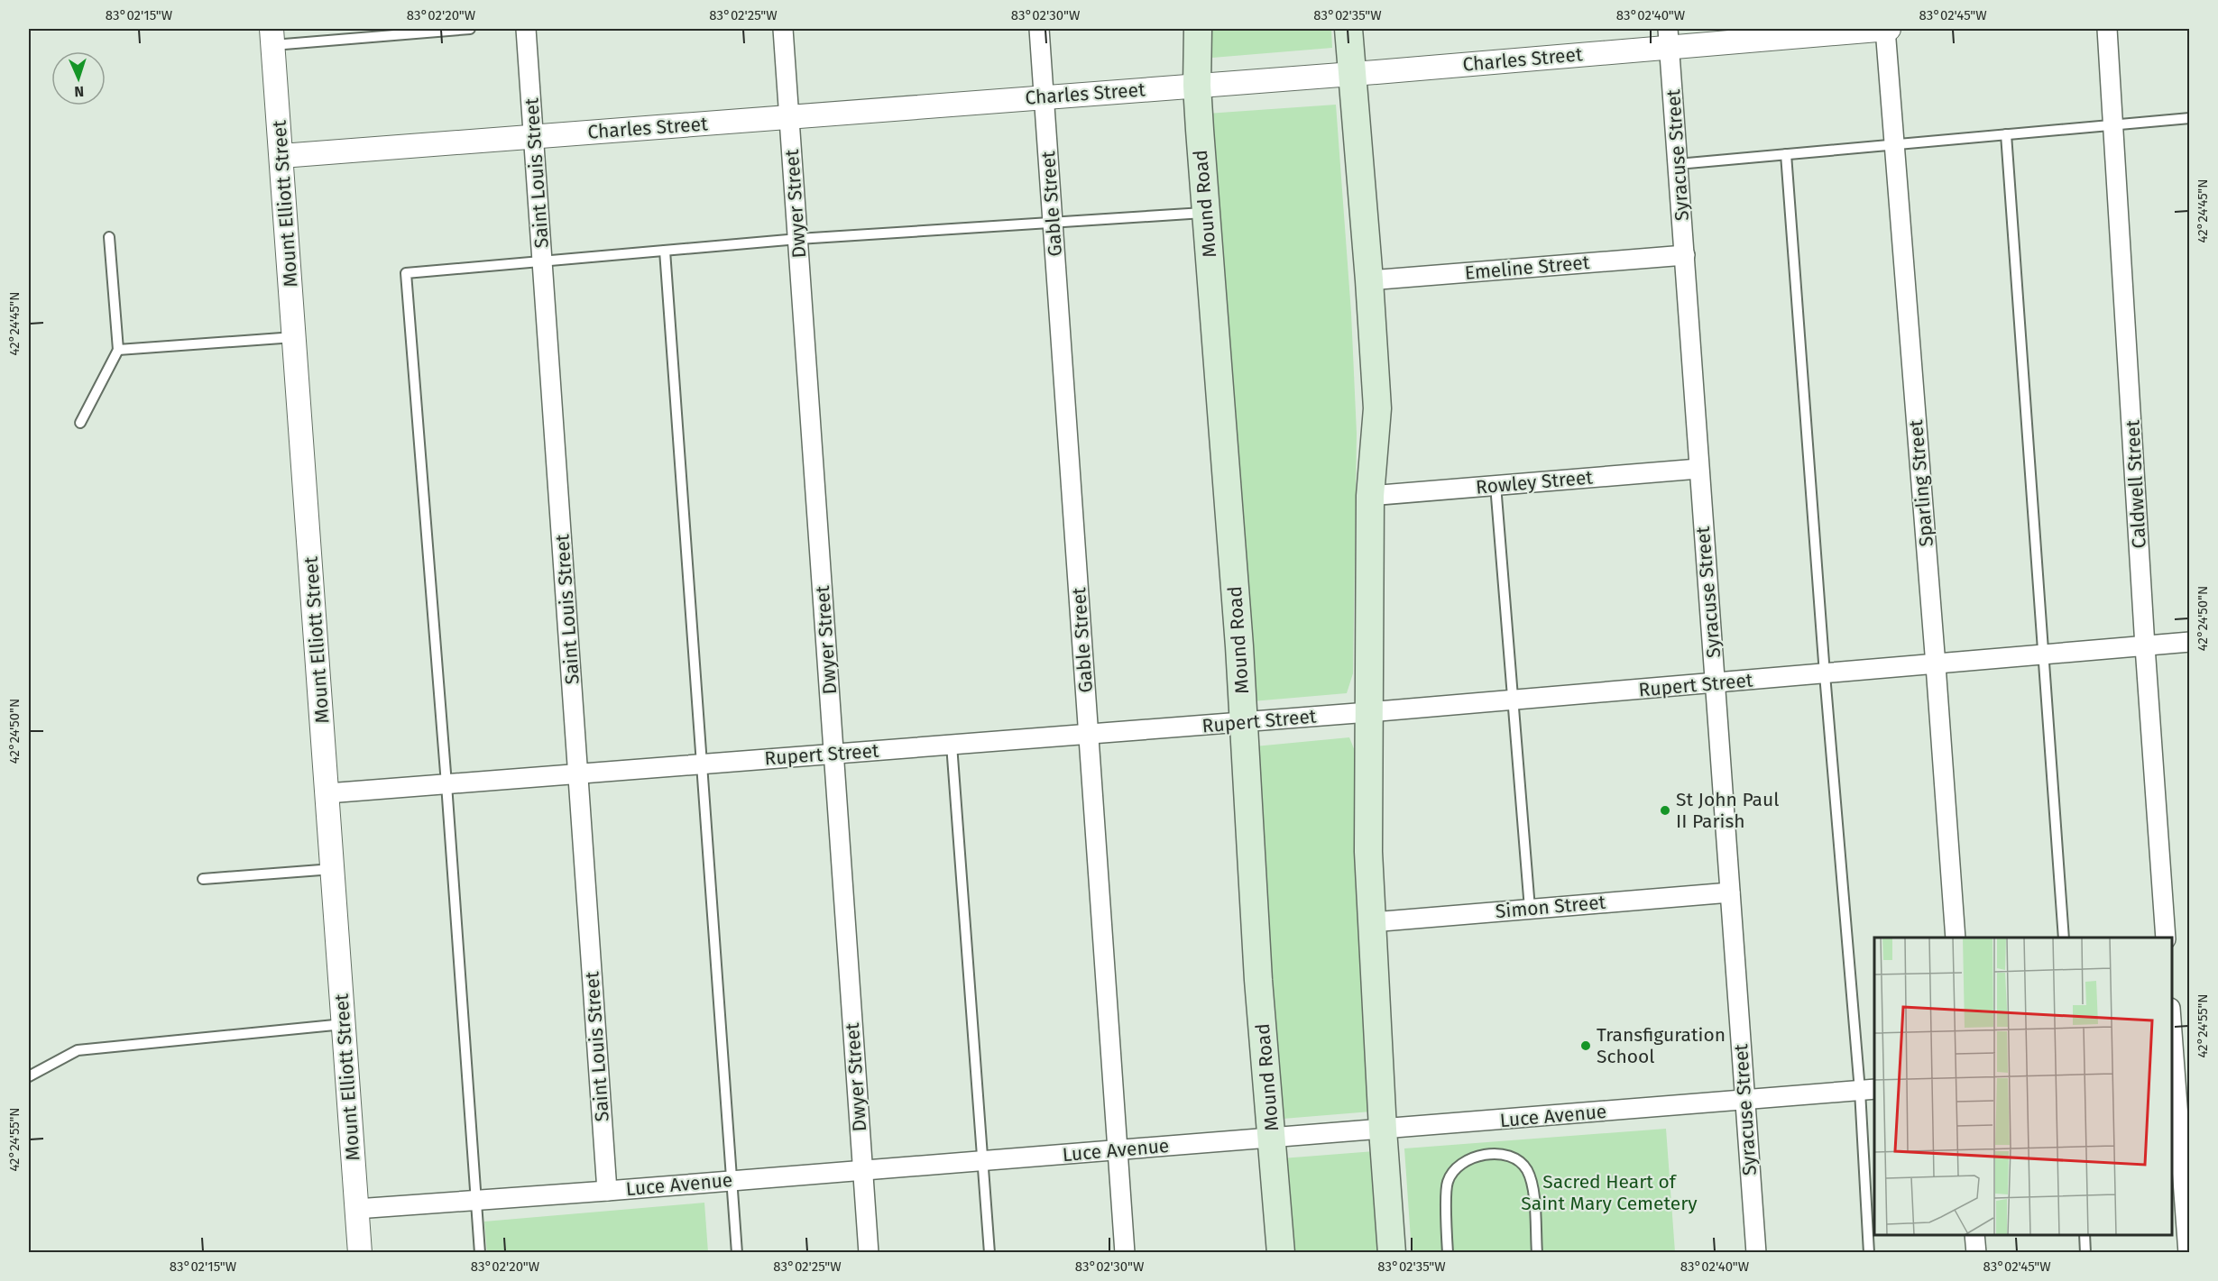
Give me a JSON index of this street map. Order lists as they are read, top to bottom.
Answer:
{
  "streets": {
    "main road": ["Mound Road"],
    "street": [
      "Charles Street",
      "Syracuse Street",
      "Saint Louis Street",
      "Mount Elliott Street",
      "Dwyer Street",
      "Gable Street",
      "Emeline Street",
      "Rowley Street",
      "Sparling Street",
      "Caldwell Street",
      "Rupert Street",
      "Simon Street",
      "Luce Avenue"
    ]
  },
  "crossings": [
    ["Charles Street", "Syracuse Street"],
    ["Charles Street", "Saint Louis Street"],
    ["Charles Street", "Mount Elliott Street"],
    ["Charles Street", "Dwyer Street"],
    ["Charles Street", "Gable Street"],
    ["Charles Street", "Mound Road"],
    ["Charles Street", "Sparling Street"],
    ["Syracuse Street", "Emeline Street"],
    ["Syracuse Street", "Rowley Street"],
    ["Syracuse Street", "Rupert Street"],
    ["Syracuse Street", "Simon Street"],
    ["Syracuse Street", "Luce Avenue"],
    ["Saint Louis Street", "Rupert Street"],
    ["Saint Louis Street", "Luce Avenue"],
    ["Mount Elliott Street", "Rupert Street"],
    ["Mount Elliott Street", "Luce Avenue"],
    ["Dwyer Street", "Rupert Street"],
    ["Dwyer Street", "Luce Avenue"],
    ["Gable Street", "Rupert Street"],
    ["Gable Street", "Luce Avenue"],
    ["Mound Road", "Rupert Street"],
    ["Mound Road", "Luce Avenue"],
    ["Sparling Street", "Rupert Street"],
    ["Caldwell Street", "Rupert Street"]
  ],
  "parks": ["Sacred Heart of Saint Mary Cemetery"],
  "places": ["St John Paul II Parish", "Transfiguration School"],
  "north": "bottom",
  "coordinates": [
    "83°02'15\"W",
    "83°02'20\"W",
    "83°02'25\"W",
    "83°02'30\"W",
    "83°02'35\"W",
    "83°02'40\"W",
    "83°02'45\"W",
    "42°24'45\"N",
    "42°24'50\"N",
    "42°24'55\"N"
  ]
}
